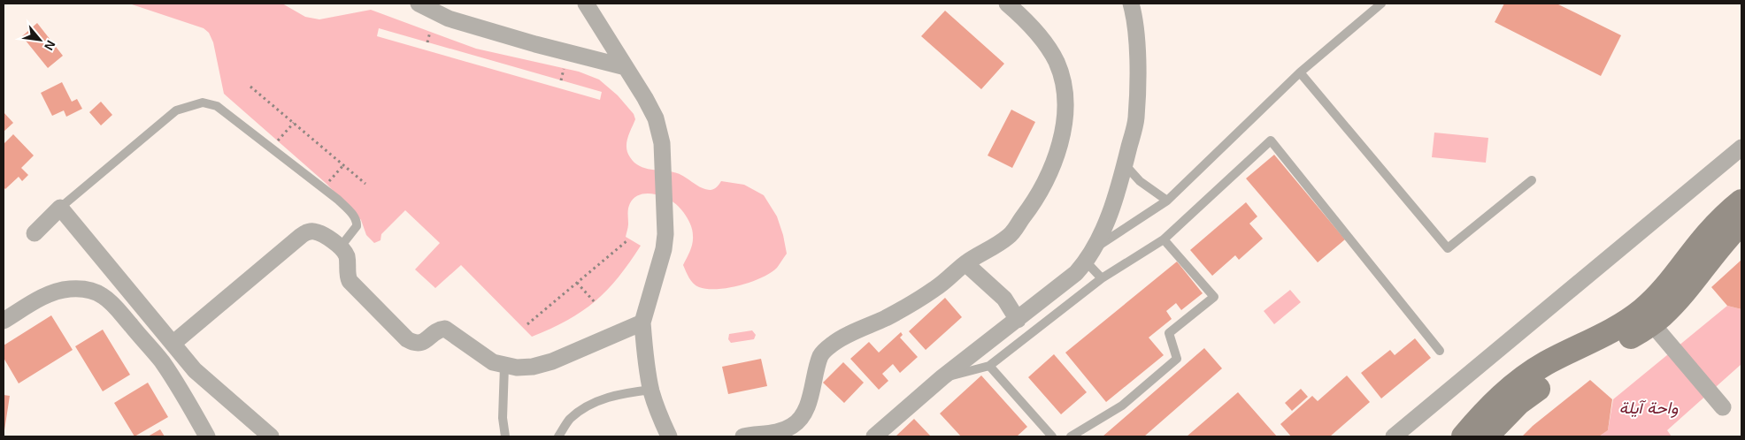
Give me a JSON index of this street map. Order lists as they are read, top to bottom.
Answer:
{
  "water": ["واحة آيلة"],
  "north": "bottom right"
}
